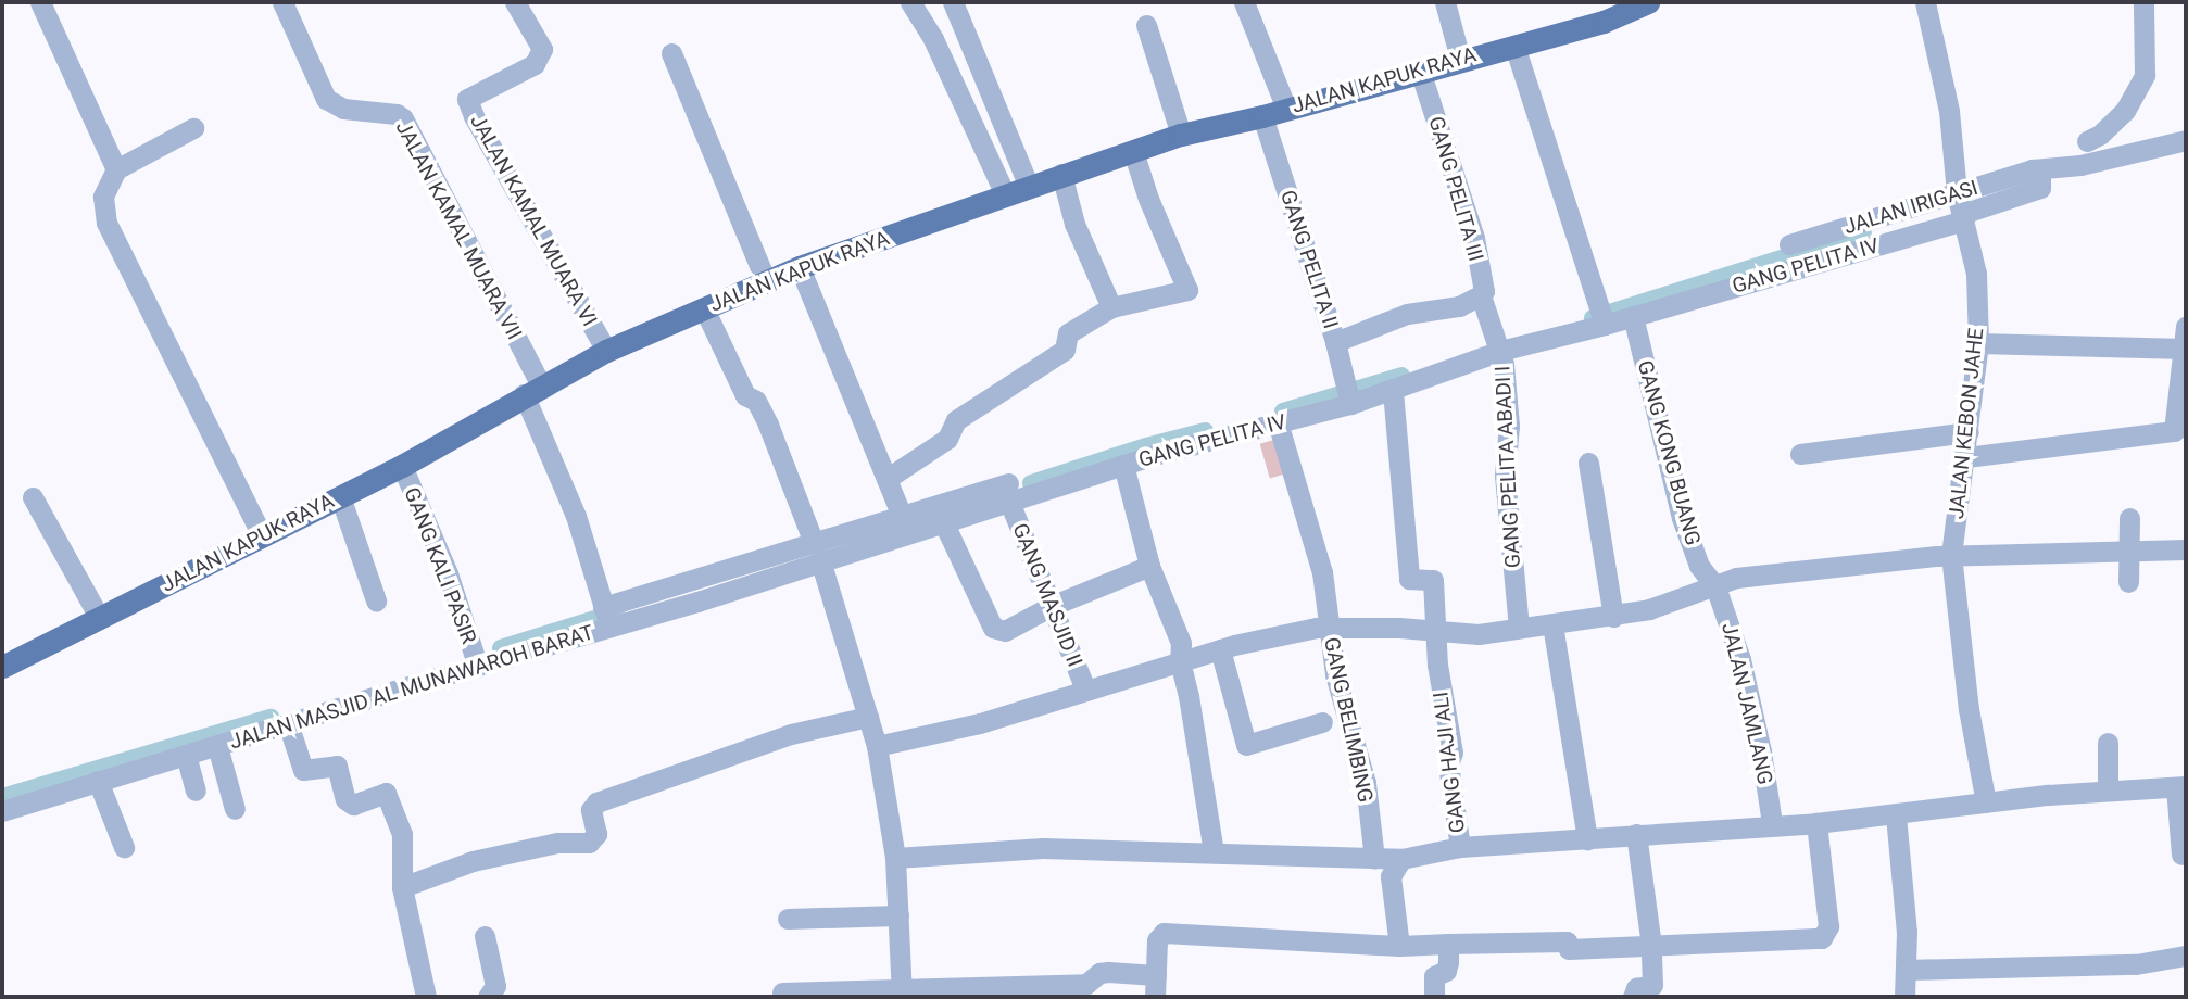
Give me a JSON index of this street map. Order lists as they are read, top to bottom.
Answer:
{
  "streets": {
    "main road": ["JALAN KAPUK RAYA"],
    "street": [
      "GANG PELITA III",
      "JALAN IRIGASI",
      "JALAN KAMAL MUARA VI",
      "JALAN KAMAL MUARA VII",
      "GANG PELITA II",
      "GANG PELITA IV",
      "JALAN KEBON JAHE",
      "GANG KONG BUANG",
      "GANG PELITA ABADI I",
      "GANG KALI PASIR",
      "GANG MASJID II",
      "JALAN MASJID AL MUNAWAROH BARAT",
      "JALAN JAMLANG",
      "GANG BELIMBING",
      "GANG HAJI ALI"
    ]
  },
  "crossings": [
    ["JALAN KAPUK RAYA", "GANG PELITA III"],
    ["JALAN KAPUK RAYA", "JALAN KAMAL MUARA VI"],
    ["JALAN KAPUK RAYA", "JALAN KAMAL MUARA VII"],
    ["JALAN KAPUK RAYA", "GANG PELITA II"],
    ["JALAN KAPUK RAYA", "GANG KALI PASIR"],
    ["GANG PELITA III", "GANG PELITA IV"],
    ["GANG PELITA III", "GANG PELITA ABADI I"],
    ["JALAN IRIGASI", "GANG PELITA IV"],
    ["JALAN IRIGASI", "JALAN KEBON JAHE"],
    ["GANG PELITA II", "GANG PELITA IV"],
    ["GANG PELITA IV", "JALAN KEBON JAHE"],
    ["GANG PELITA IV", "GANG KONG BUANG"],
    ["GANG PELITA IV", "GANG PELITA ABADI I"],
    ["GANG PELITA IV", "GANG MASJID II"],
    ["GANG PELITA IV", "JALAN MASJID AL MUNAWAROH BARAT"],
    ["GANG PELITA IV", "GANG BELIMBING"],
    ["GANG PELITA IV", "GANG HAJI ALI"],
    ["GANG KONG BUANG", "JALAN JAMLANG"],
    ["GANG KALI PASIR", "JALAN MASJID AL MUNAWAROH BARAT"]
  ]
}
